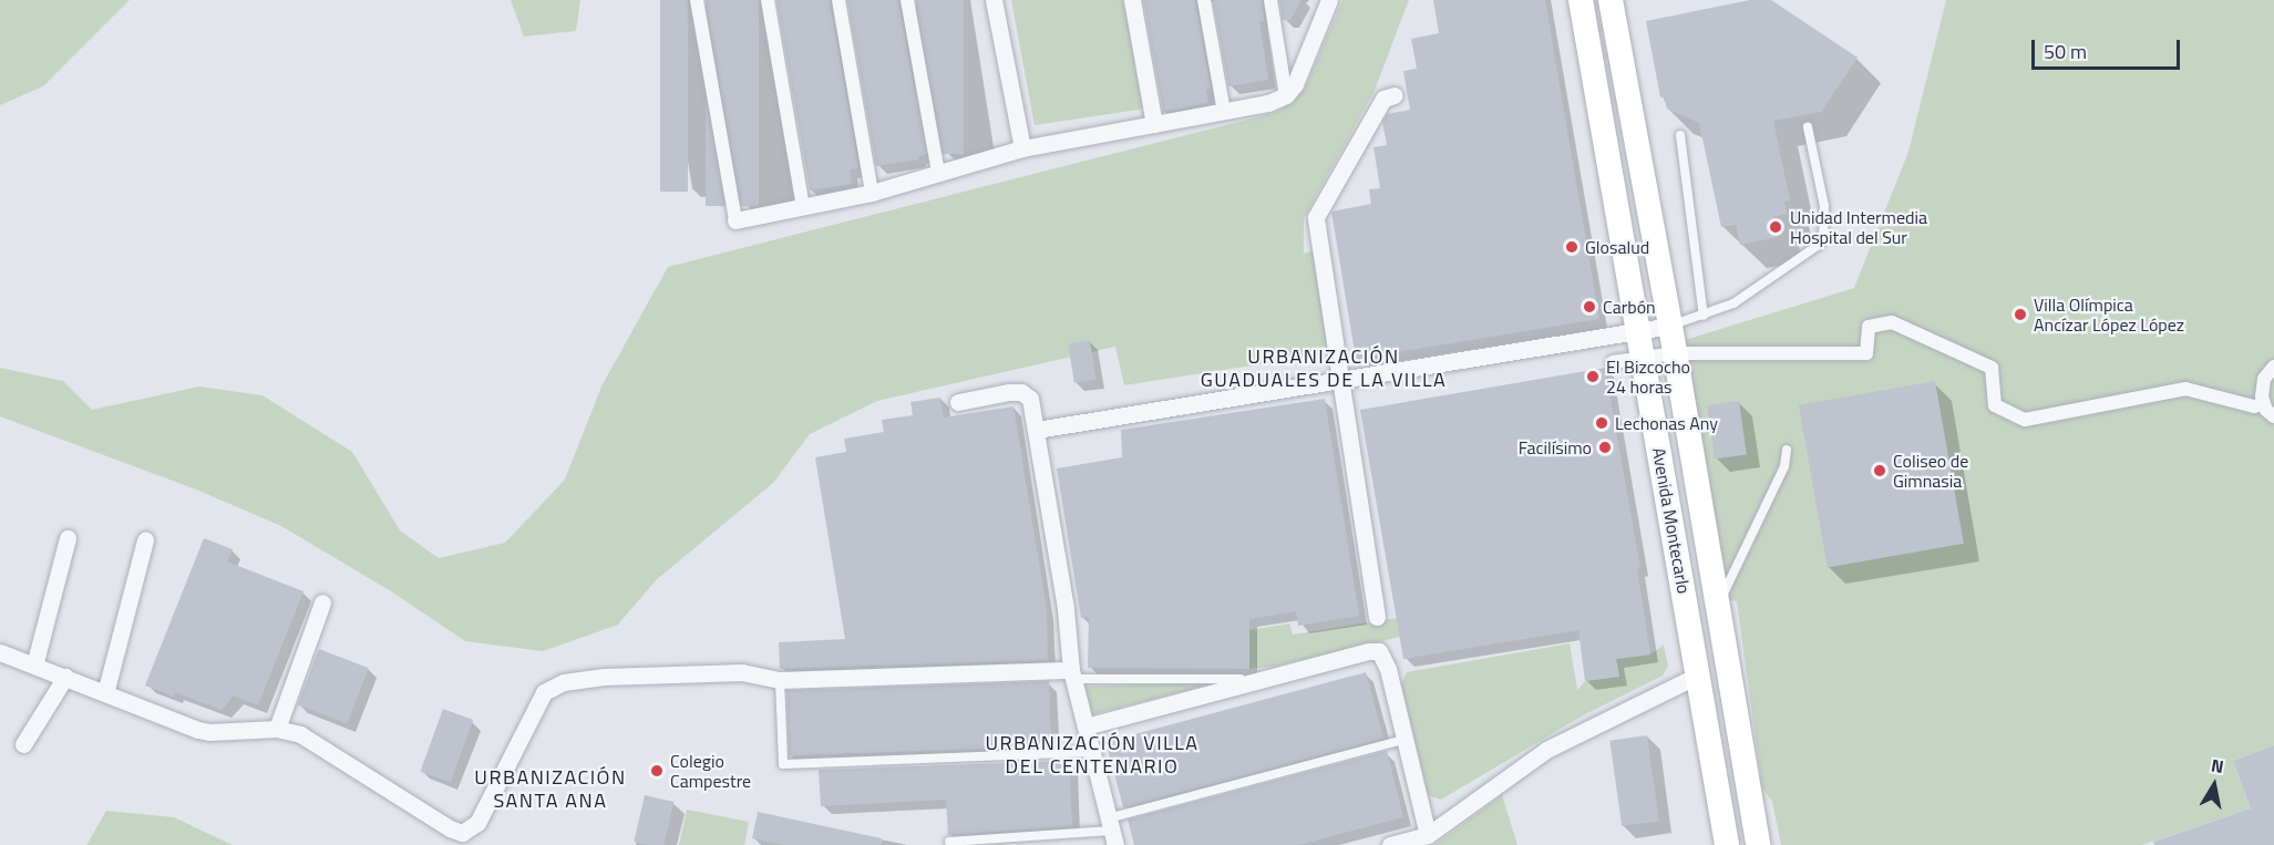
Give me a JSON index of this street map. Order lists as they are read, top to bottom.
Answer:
{
  "streets": {
    "main road": ["Avenida Montecarlo"]
  },
  "districts": ["URBANIZACIÓN GUADUALES DE LA VILLA", "URBANIZACIÓN VILLA DEL CENTENARIO", "URBANIZACIÓN SANTA ANA"],
  "places": [
    "Unidad Intermedia Hospital del Sur",
    "Glosalud",
    "Carbón",
    "Villa Olímpica Ancízar López López",
    "El Bizcocho 24 horas",
    "Lechonas Any",
    "Facilísimo",
    "Coliseo de Gimnasia",
    "Colegio Campestre"
  ],
  "scale_bar": "50 m",
  "north": "top"
}
